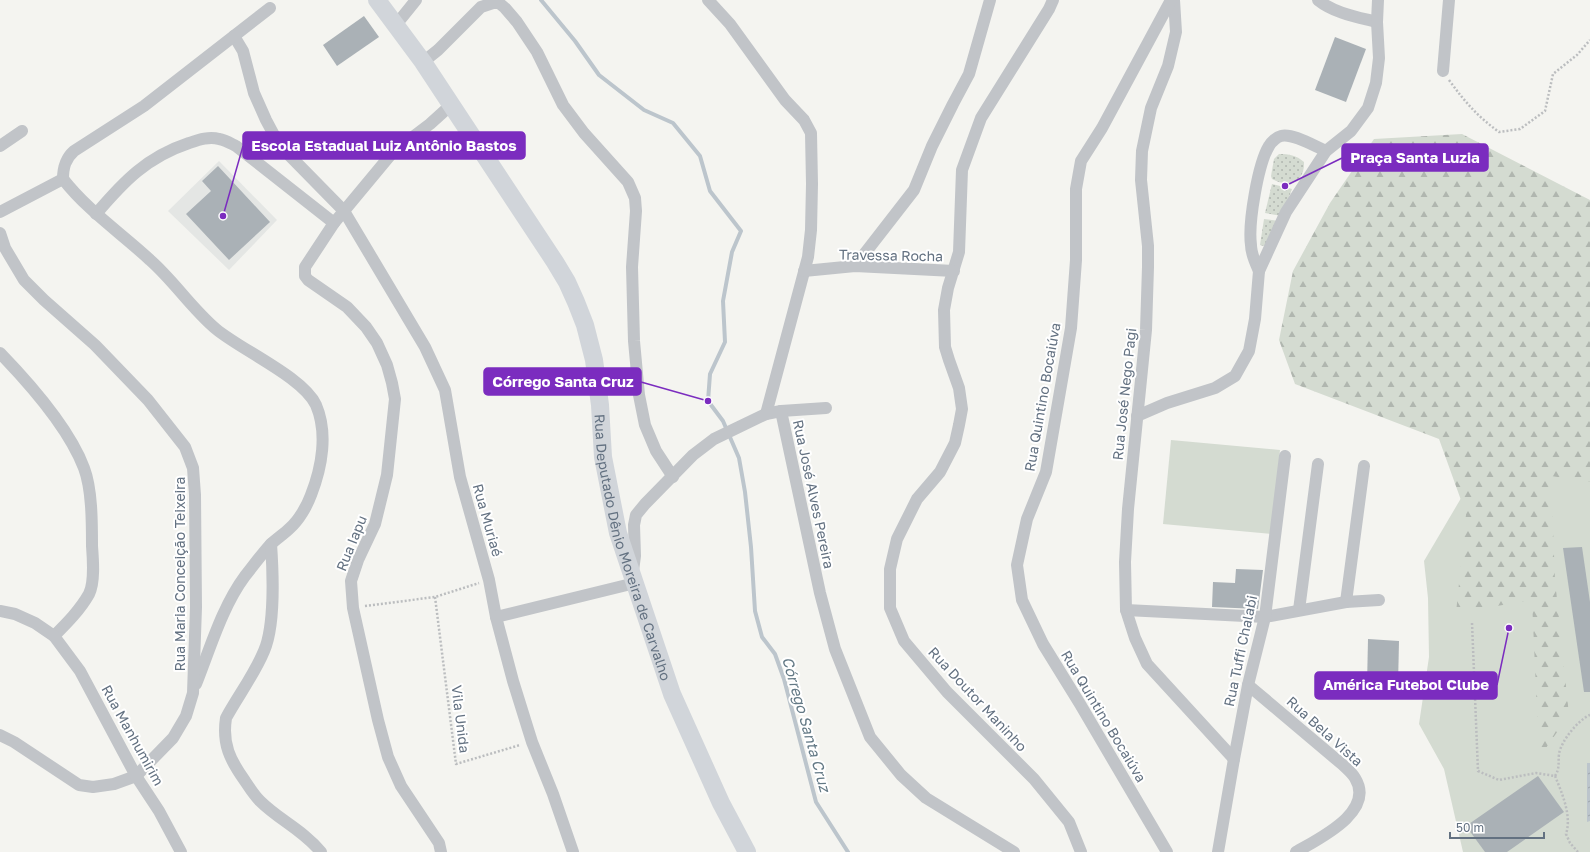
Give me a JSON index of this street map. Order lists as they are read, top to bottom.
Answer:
{
  "streets": {
    "street": [
      "Travessa Rocha",
      "Rua José Nego Pagi",
      "Rua Quintino Bocaiúva",
      "Rua José Alves Pereira",
      "Rua Muriaé",
      "Rua Iapu",
      "Rua Deputado Dênio Moreira de Carvalho",
      "Rua Maria Conceição Teixeira",
      "Rua Tuffi Chalabi",
      "Rua Doutor Maninho",
      "Rua Bela Vista",
      "Rua Manhumirim"
    ],
    "path": ["Vila Unida"]
  },
  "crossings": [
    ["Travessa Rocha", "Rua Doutor Maninho"],
    ["Rua José Nego Pagi", "Rua Tuffi Chalabi"],
    ["Rua José Alves Pereira", "Rua Deputado Dênio Moreira de Carvalho"],
    ["Rua Muriaé", "Vila Unida"],
    ["Rua Maria Conceição Teixeira", "Rua Manhumirim"],
    ["Rua Tuffi Chalabi", "Rua Bela Vista"]
  ],
  "water": ["Córrego Santa Cruz"],
  "places": [
    "Praça Santa Luzia",
    "Escola Estadual Luiz Antônio Bastos",
    "Córrego Santa Cruz",
    "América Futebol Clube"
  ],
  "scale_bar": "50 m"
}
